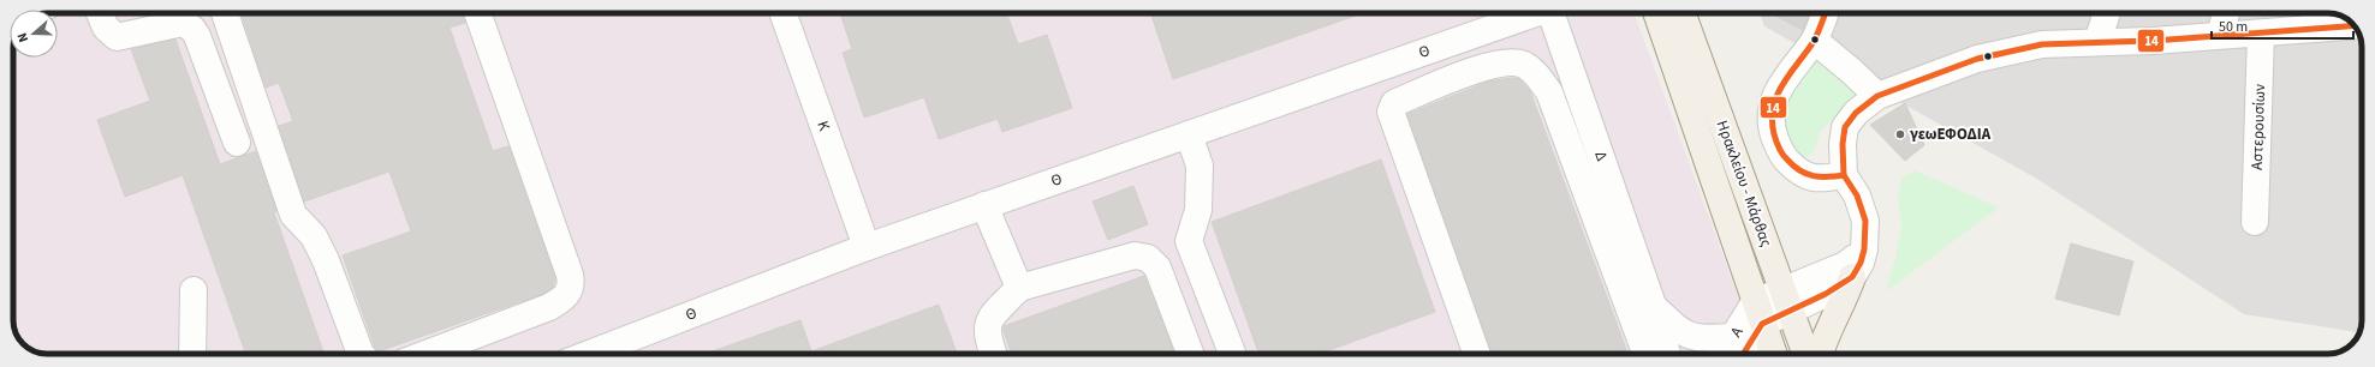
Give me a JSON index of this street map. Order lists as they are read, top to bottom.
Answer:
{
  "streets": {
    "main road": ["Ηρακλείου - Μάρθας"],
    "street": [
      "Θ",
      "Κ",
      "Αστερουσίων",
      "Δ",
      "Α"
    ]
  },
  "crossings": [
    ["Θ", "Κ"],
    ["Ηρακλείου - Μάρθας", "Α"]
  ],
  "places": ["γεωΕΦΟΔΙΑ"],
  "lines": ["transit line 14"],
  "scale_bar": "50 m",
  "north": "left"
}
